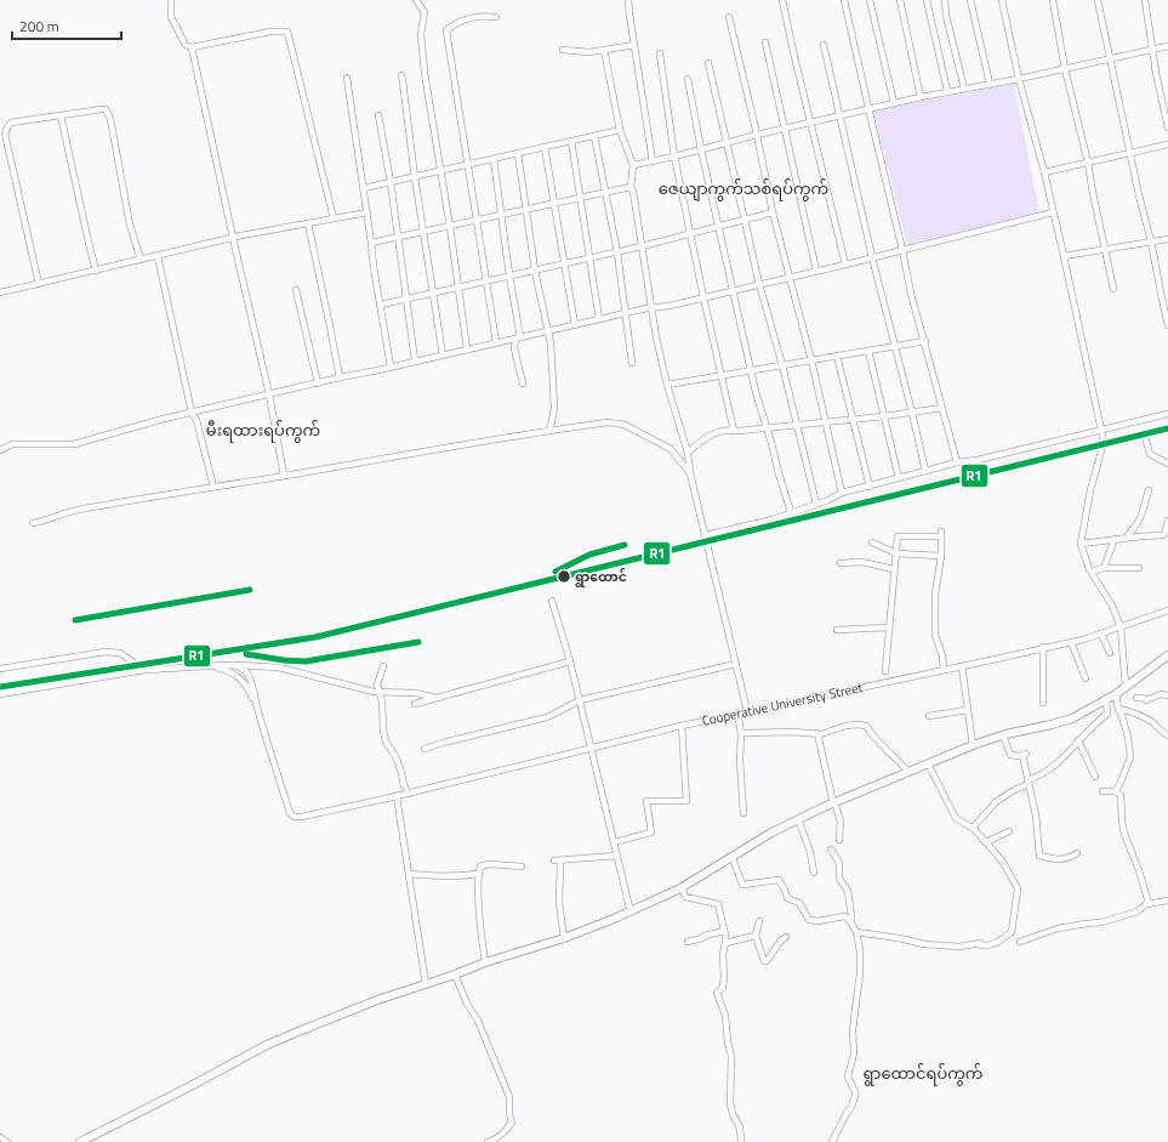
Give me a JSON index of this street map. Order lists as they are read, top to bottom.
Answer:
{
  "streets": {
    "street": ["Cooperative University Street"]
  },
  "districts": ["ဇေယျာကွက်သစ်ရပ်ကွက်", "မီးရထားရပ်ကွက်", "ရွာထောင်ရပ်ကွက်"],
  "places": ["ရွာထောင်"],
  "lines": ["transit line R1"],
  "scale_bar": "200 m"
}
